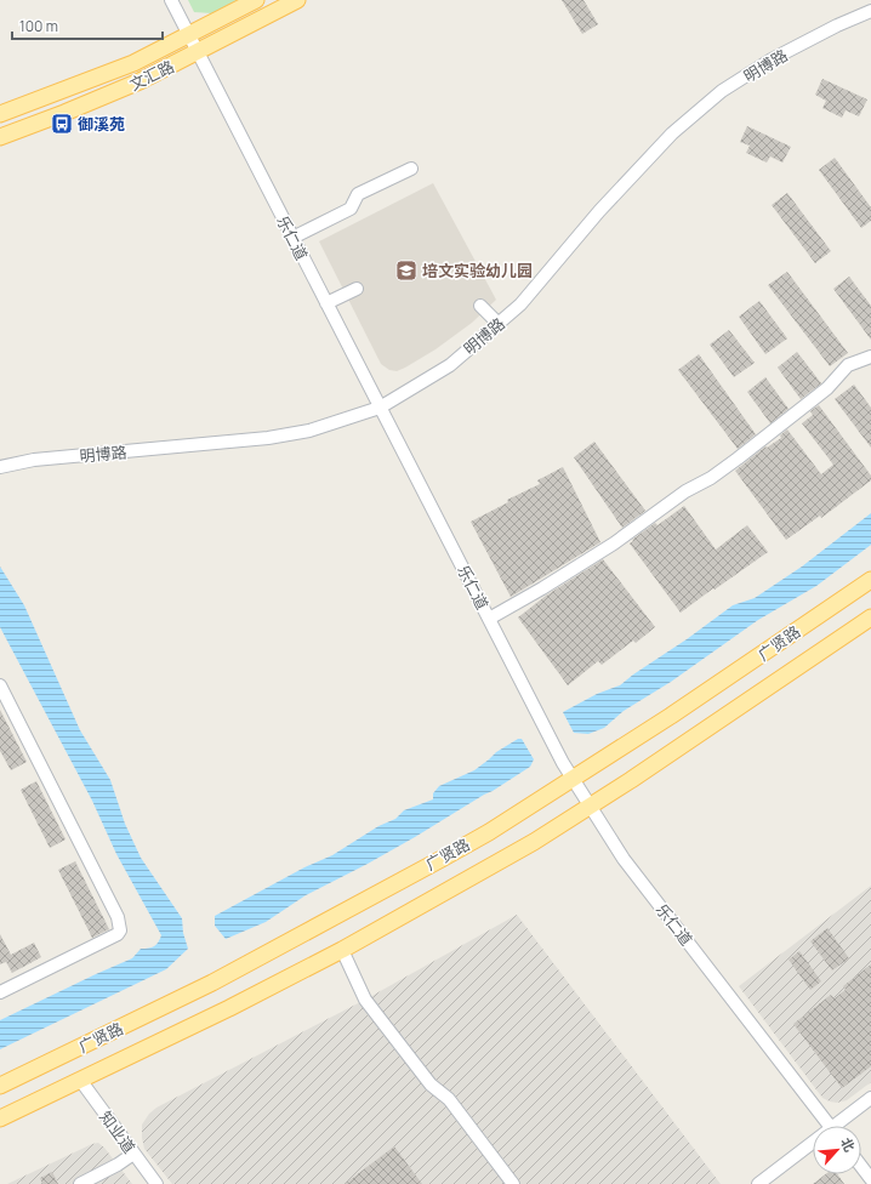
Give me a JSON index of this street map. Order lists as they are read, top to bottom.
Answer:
{
  "streets": {
    "main road": ["文汇路", "广贤路"],
    "street": ["明博路", "乐仁道", "知业道"]
  },
  "crossings": [
    ["明博路", "乐仁道"],
    ["文汇路", "乐仁道"],
    ["乐仁道", "广贤路"],
    ["广贤路", "知业道"]
  ],
  "places": {
    "bus stop": ["御溪苑"],
    "school or university": ["培文实验幼儿园"]
  },
  "scale_bar": "100 m",
  "north": "top right"
}
